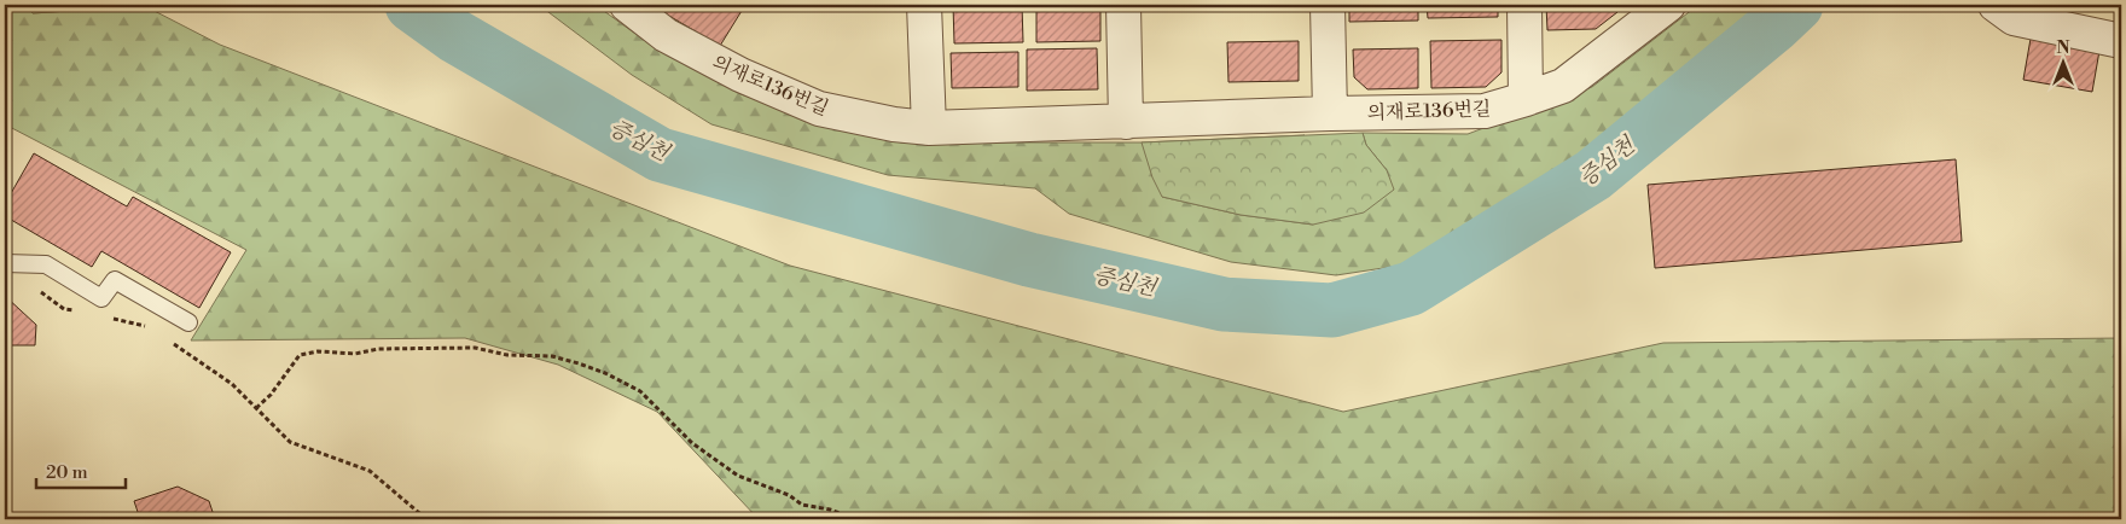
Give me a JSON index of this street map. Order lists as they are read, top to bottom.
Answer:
{
  "streets": {
    "street": ["의재로136번길"]
  },
  "water": ["증심천"],
  "scale_bar": "20 m",
  "north": "top"
}
